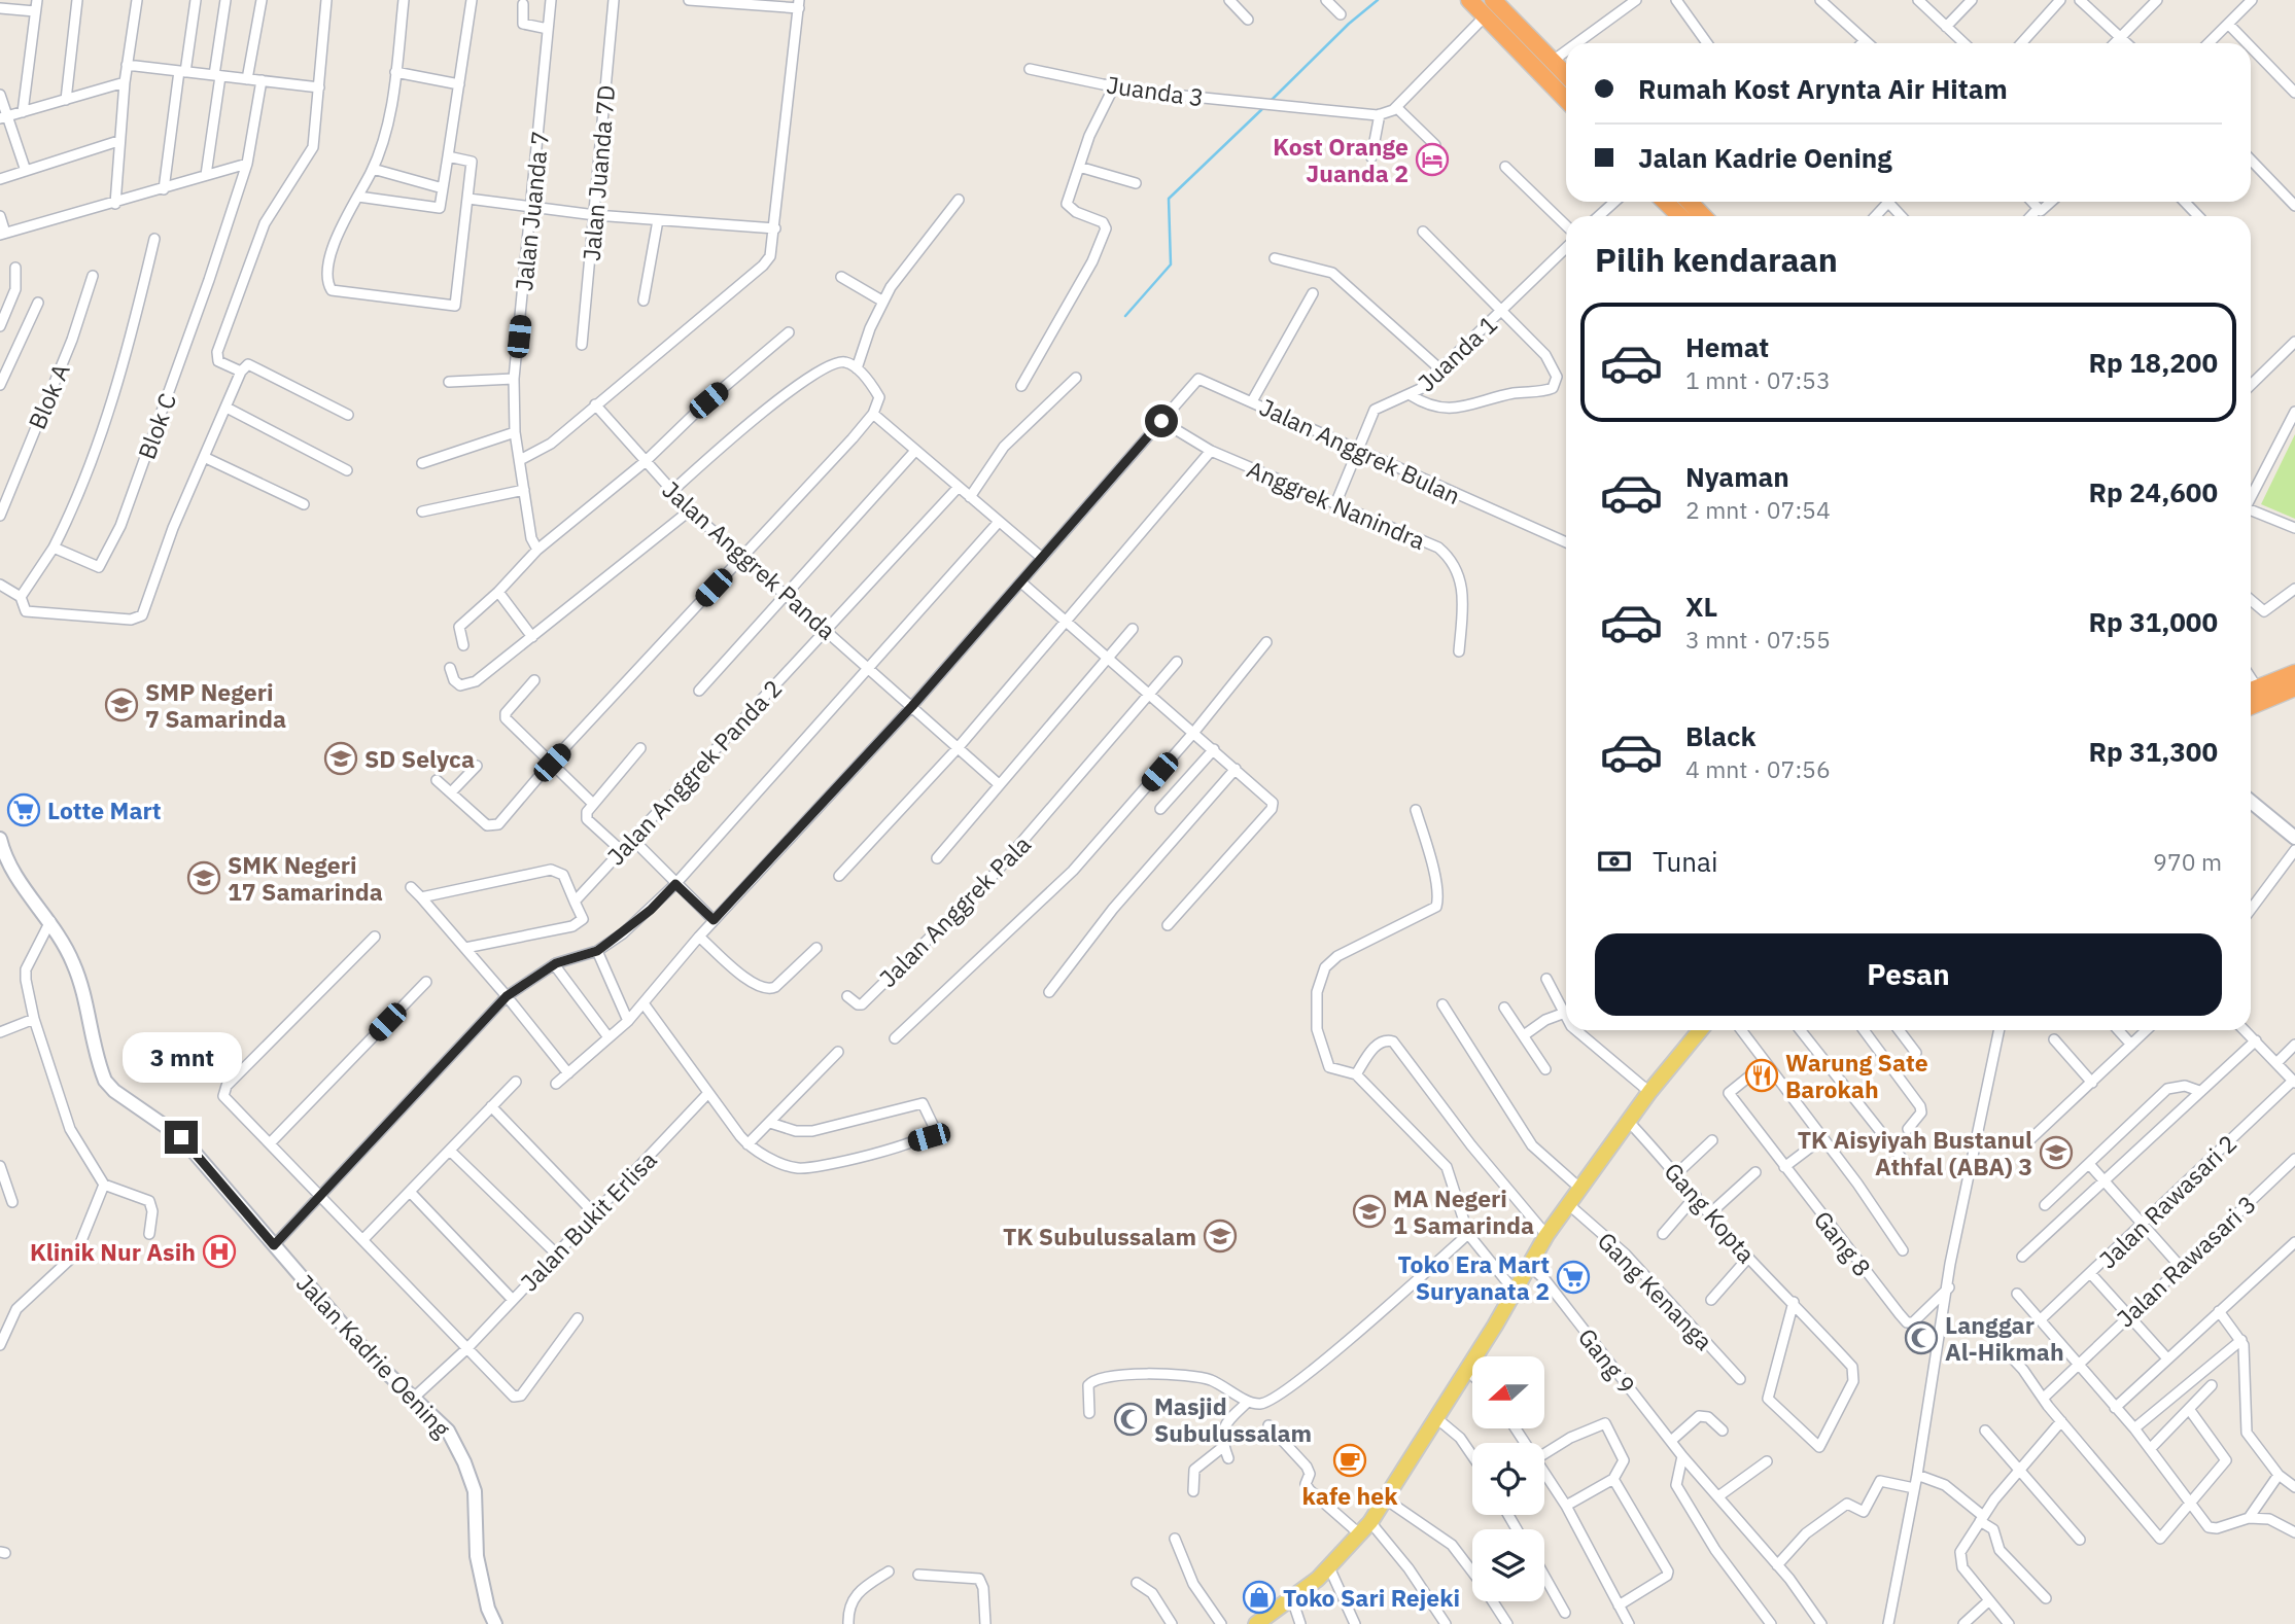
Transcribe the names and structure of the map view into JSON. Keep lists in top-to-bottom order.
{
  "streets": {
    "main road": ["Jalan Kadrie Oening"],
    "street": [
      "Juanda 3",
      "Jalan Juanda 7D",
      "Jalan Juanda 7",
      "Juanda 1",
      "Blok A",
      "Blok C",
      "Jalan Anggrek Bulan",
      "Anggrek Nanindra",
      "Jalan Anggrek Panda",
      "Jalan Anggrek Panda 2",
      "Jalan Anggrek Pala",
      "Jalan Rawasari 2",
      "Gang Kopta",
      "Jalan Bukit Erlisa",
      "Gang 8",
      "Jalan Rawasari 3",
      "Gang Kenanga",
      "Gang 9"
    ]
  },
  "crossings": [
    ["Juanda 1", "Jalan Anggrek Bulan"],
    ["Juanda 1", "Anggrek Nanindra"],
    ["Jalan Anggrek Bulan", "Anggrek Nanindra"],
    ["Jalan Anggrek Panda", "Jalan Anggrek Panda 2"],
    ["Jalan Bukit Erlisa", "Jalan Kadrie Oening"]
  ],
  "places": {
    "hotel": ["Kost Orange Juanda 2"],
    "school or university": [
      "SMP Negeri 7 Samarinda",
      "SD Selyca",
      "SMK Negeri 17 Samarinda",
      "TK Aisyiyah Bustanul Athfal (ABA) 3",
      "MA Negeri 1 Samarinda",
      "TK Subulussalam"
    ],
    "supermarket": ["Lotte Mart", "Toko Era Mart Suryanata 2"],
    "restaurant": ["Warung Sate Barokah"],
    "hospital": ["Klinik Nur Asih"],
    "mosque": ["Langgar Al-Hikmah", "Masjid Subulussalam"],
    "cafe": ["kafe hek"],
    "shop": ["Toko Sari Rejeki"]
  },
  "north": "left",
  "page": {
    "banner": ["Rumah Kost Arynta Air Hitam", "Jalan Kadrie Oening"],
    "heading": "Pilih kendaraan",
    "list": [
      {
        "name": "Hemat",
        "note": "1 mnt · 07:53",
        "value": "Rp 18,200"
      },
      {
        "name": "Nyaman",
        "note": "2 mnt · 07:54",
        "value": "Rp 24,600"
      },
      {
        "name": "XL",
        "note": "3 mnt · 07:55",
        "value": "Rp 31,000"
      },
      {
        "name": "Black",
        "note": "4 mnt · 07:56",
        "value": "Rp 31,300"
      }
    ],
    "pay": ["Tunai", "970 m"],
    "buttons": "Pesan",
    "bubble": "3 mnt"
  }
}
